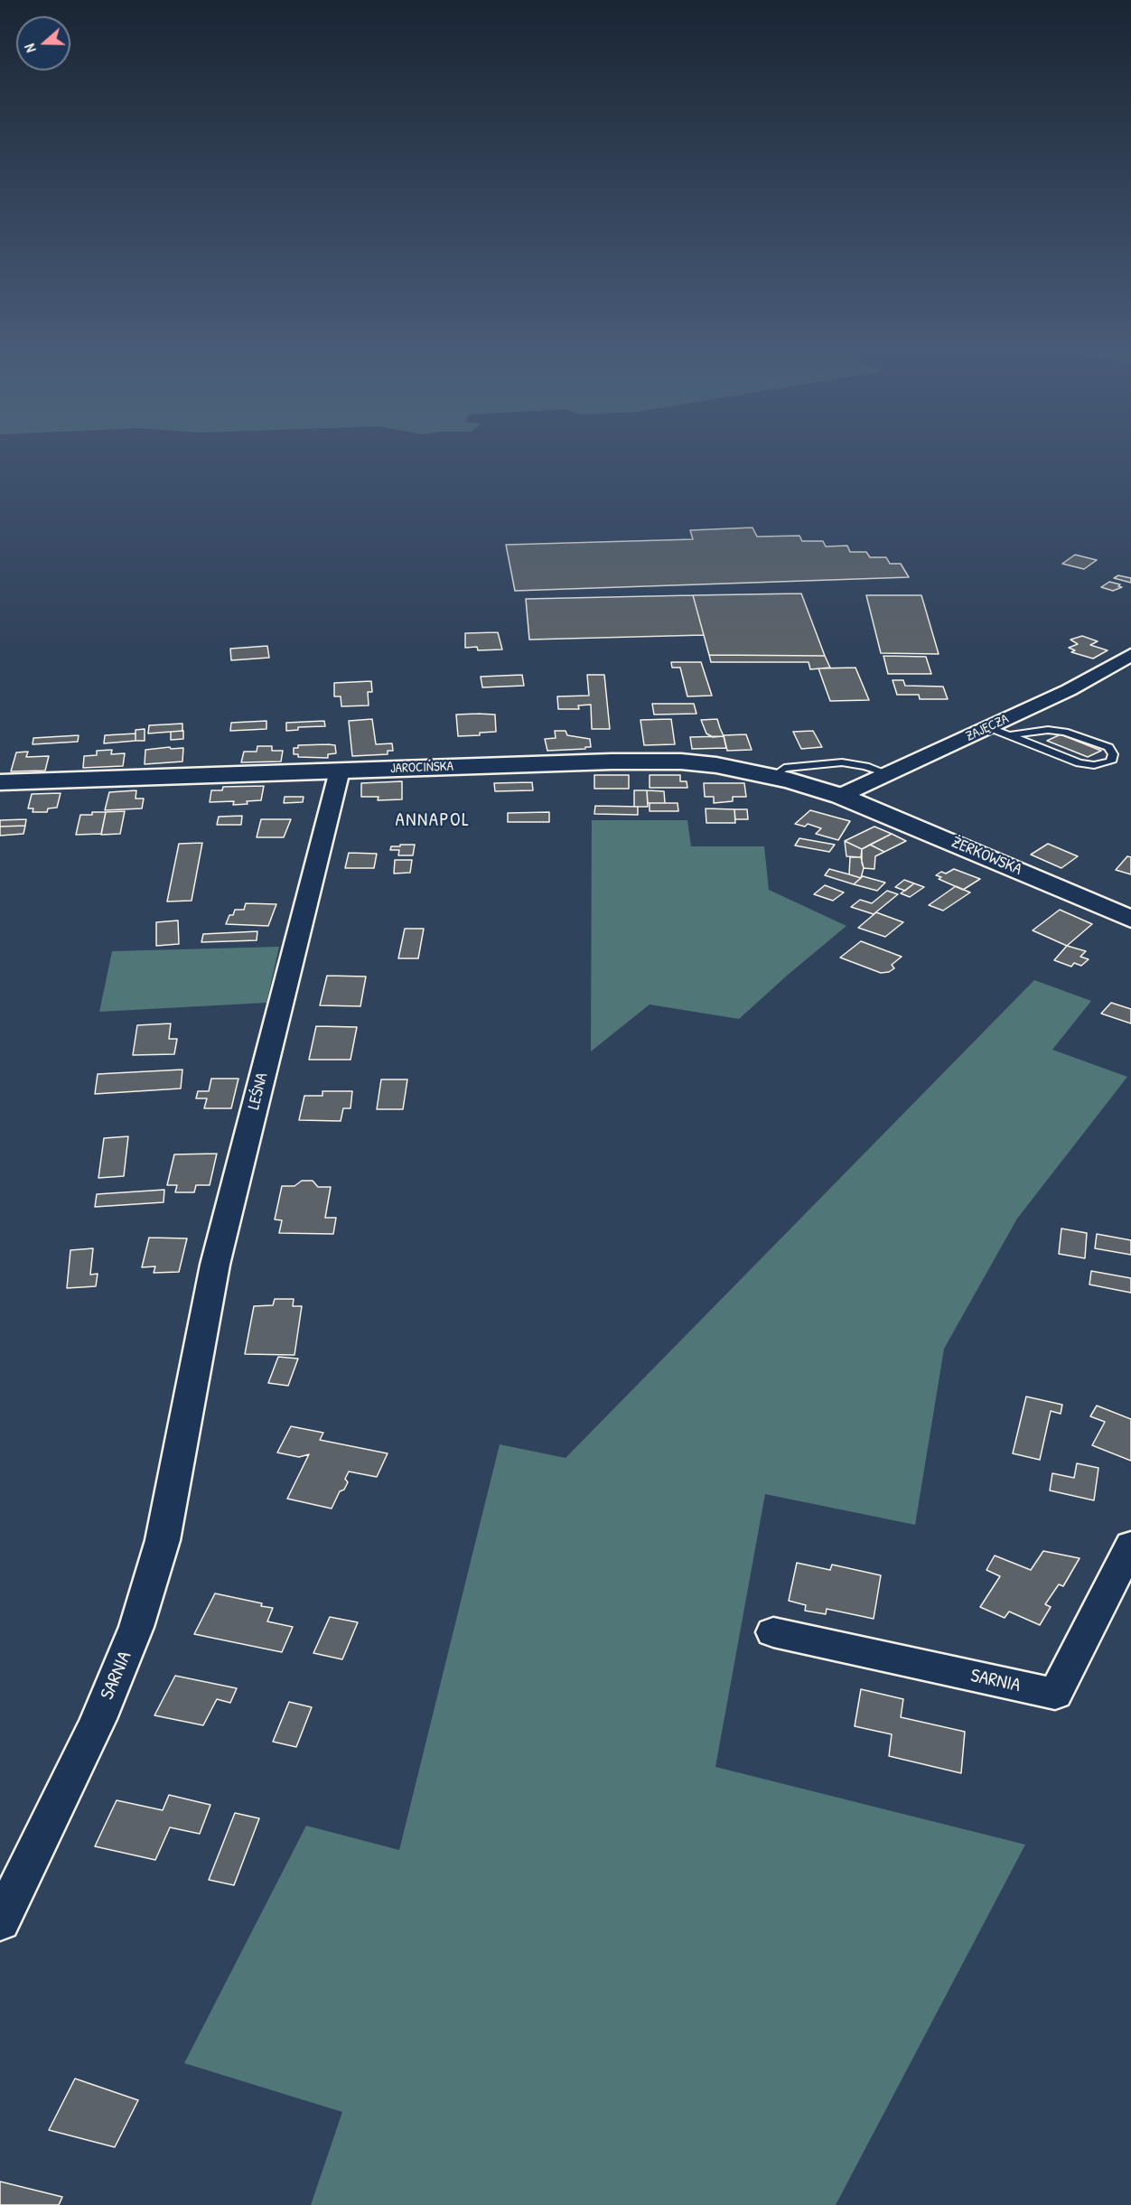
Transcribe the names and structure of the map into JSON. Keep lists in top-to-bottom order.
{
  "streets": {
    "street": [
      "ZAJĘCZA",
      "JAROCIŃSKA",
      "ŻERKOWSKA",
      "LEŚNA",
      "SARNIA"
    ]
  },
  "crossings": [
    ["ZAJĘCZA", "JAROCIŃSKA"],
    ["ZAJĘCZA", "ŻERKOWSKA"],
    ["JAROCIŃSKA", "ŻERKOWSKA"],
    ["JAROCIŃSKA", "LEŚNA"],
    ["LEŚNA", "SARNIA"]
  ],
  "districts": ["ANNAPOL"],
  "north": "left"
}
